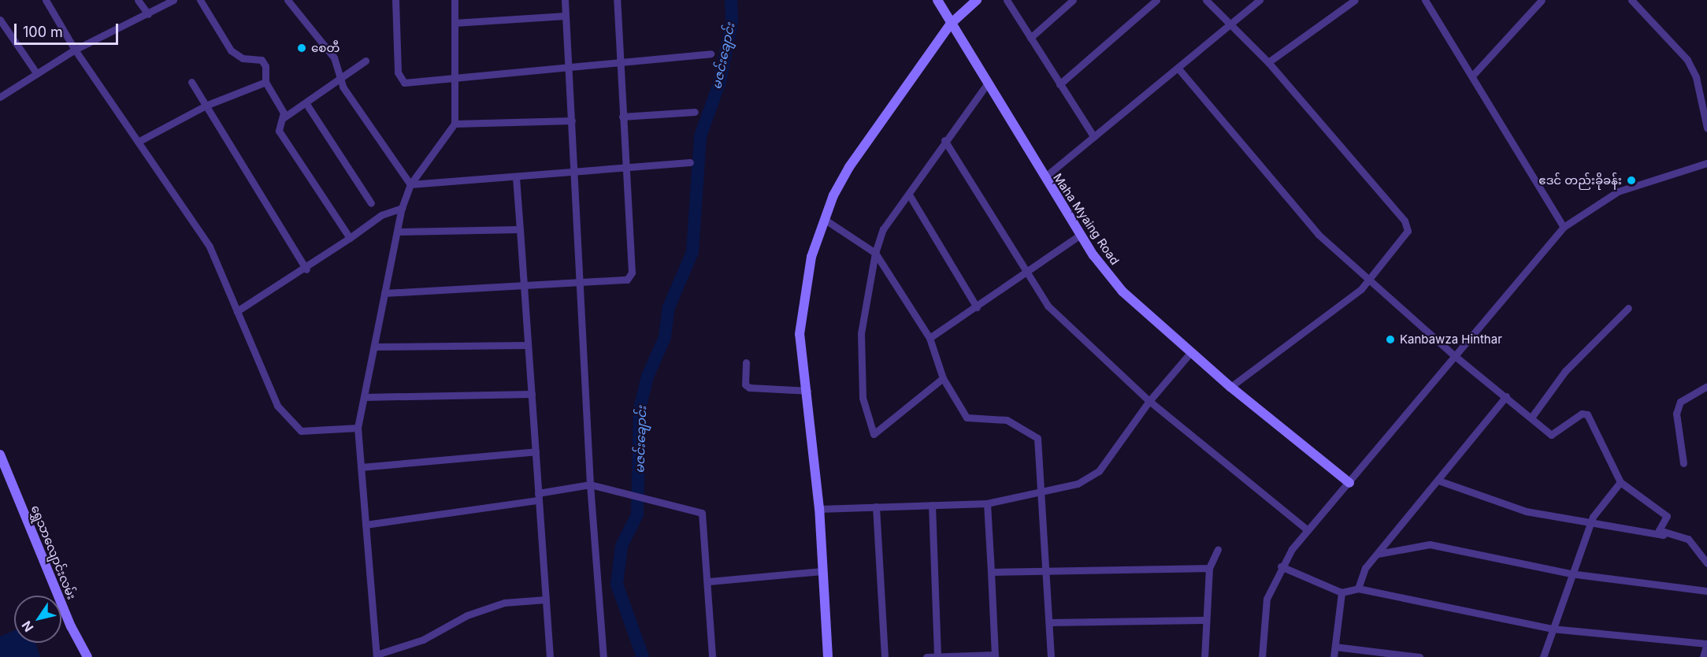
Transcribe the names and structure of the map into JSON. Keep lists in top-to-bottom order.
{
  "streets": {
    "street": ["Maha Myaing Road", "ရွှေသာလျောင်းလမ်း"]
  },
  "water": ["မဇင်းချောင်း"],
  "places": ["စေတီ", "ဧဒင် တည်းခိုခန်း", "Kanbawza Hinthar"],
  "scale_bar": "100 m",
  "north": "bottom left"
}
